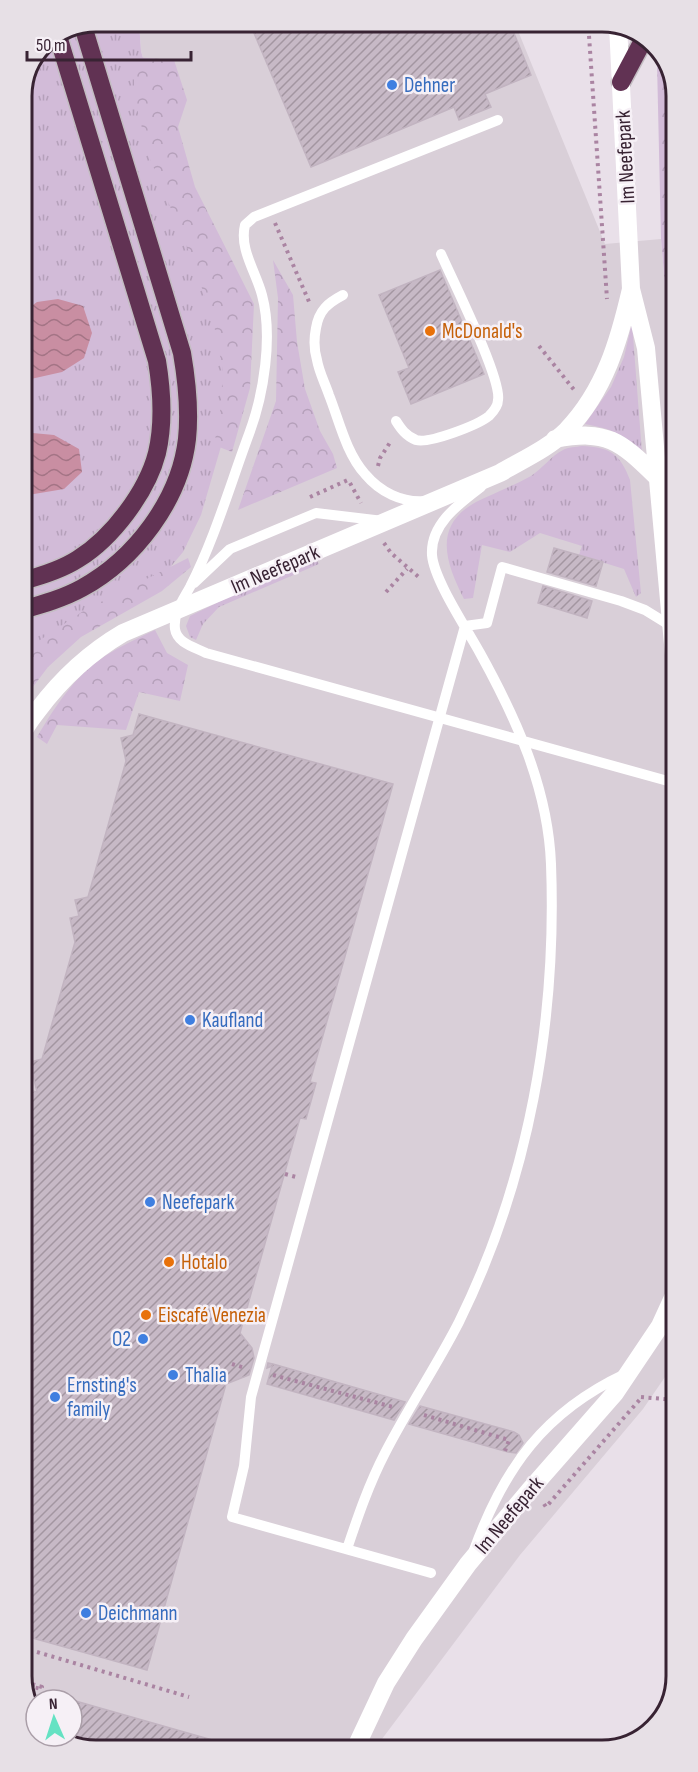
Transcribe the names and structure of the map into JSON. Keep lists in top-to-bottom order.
{
  "streets": {
    "street": ["Im Neefepark"]
  },
  "places": [
    "Dehner",
    "McDonald's",
    "Kaufland",
    "Neefepark",
    "Hotalo",
    "Eiscafé Venezia",
    "O2",
    "Thalia",
    "Ernsting's family",
    "Deichmann"
  ],
  "scale_bar": "50 m",
  "north": "top"
}
